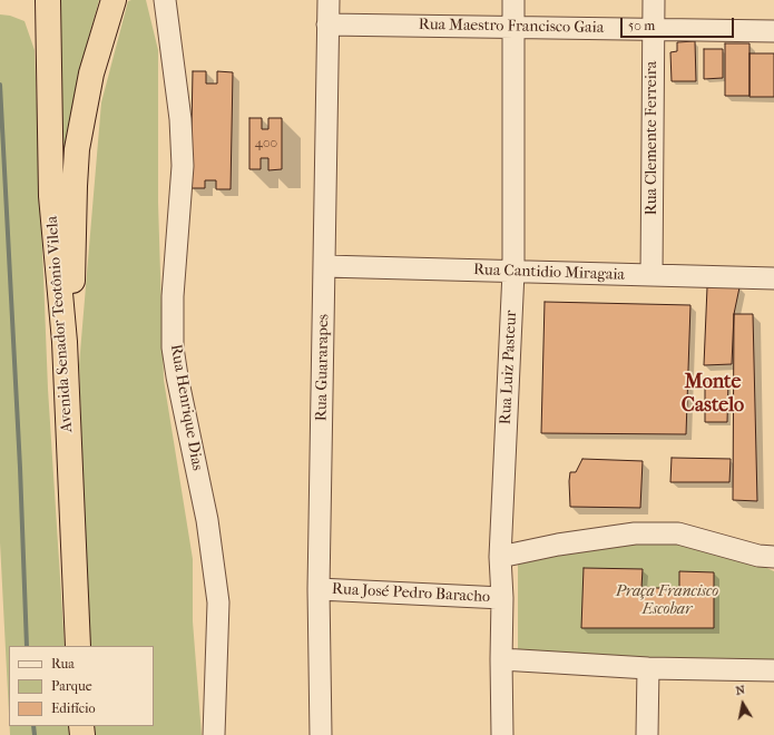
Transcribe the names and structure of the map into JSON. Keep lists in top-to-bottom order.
{
  "streets": {
    "highway": ["Avenida Senador Teotônio Vilela"],
    "street": [
      "Rua Maestro Francisco Gaia",
      "Rua Clemente Ferreira",
      "Rua Cantidio Miragaia",
      "Rua Guararapes",
      "Rua Luiz Pasteur",
      "Rua Henrique Dias",
      "Rua José Pedro Baracho"
    ]
  },
  "crossings": [
    ["Rua Maestro Francisco Gaia", "Rua Clemente Ferreira"],
    ["Rua Maestro Francisco Gaia", "Rua Guararapes"],
    ["Rua Maestro Francisco Gaia", "Rua Luiz Pasteur"],
    ["Rua Clemente Ferreira", "Rua Cantidio Miragaia"],
    ["Rua Cantidio Miragaia", "Rua Guararapes"],
    ["Rua Cantidio Miragaia", "Rua Luiz Pasteur"],
    ["Rua Guararapes", "Rua José Pedro Baracho"],
    ["Rua Luiz Pasteur", "Rua José Pedro Baracho"]
  ],
  "districts": ["Monte Castelo"],
  "parks": ["Praça Francisco Escobar"],
  "house_numbers": ["400"],
  "legend": ["Rua", "Parque", "Edifício"],
  "scale_bar": "50 m",
  "north": "top"
}
